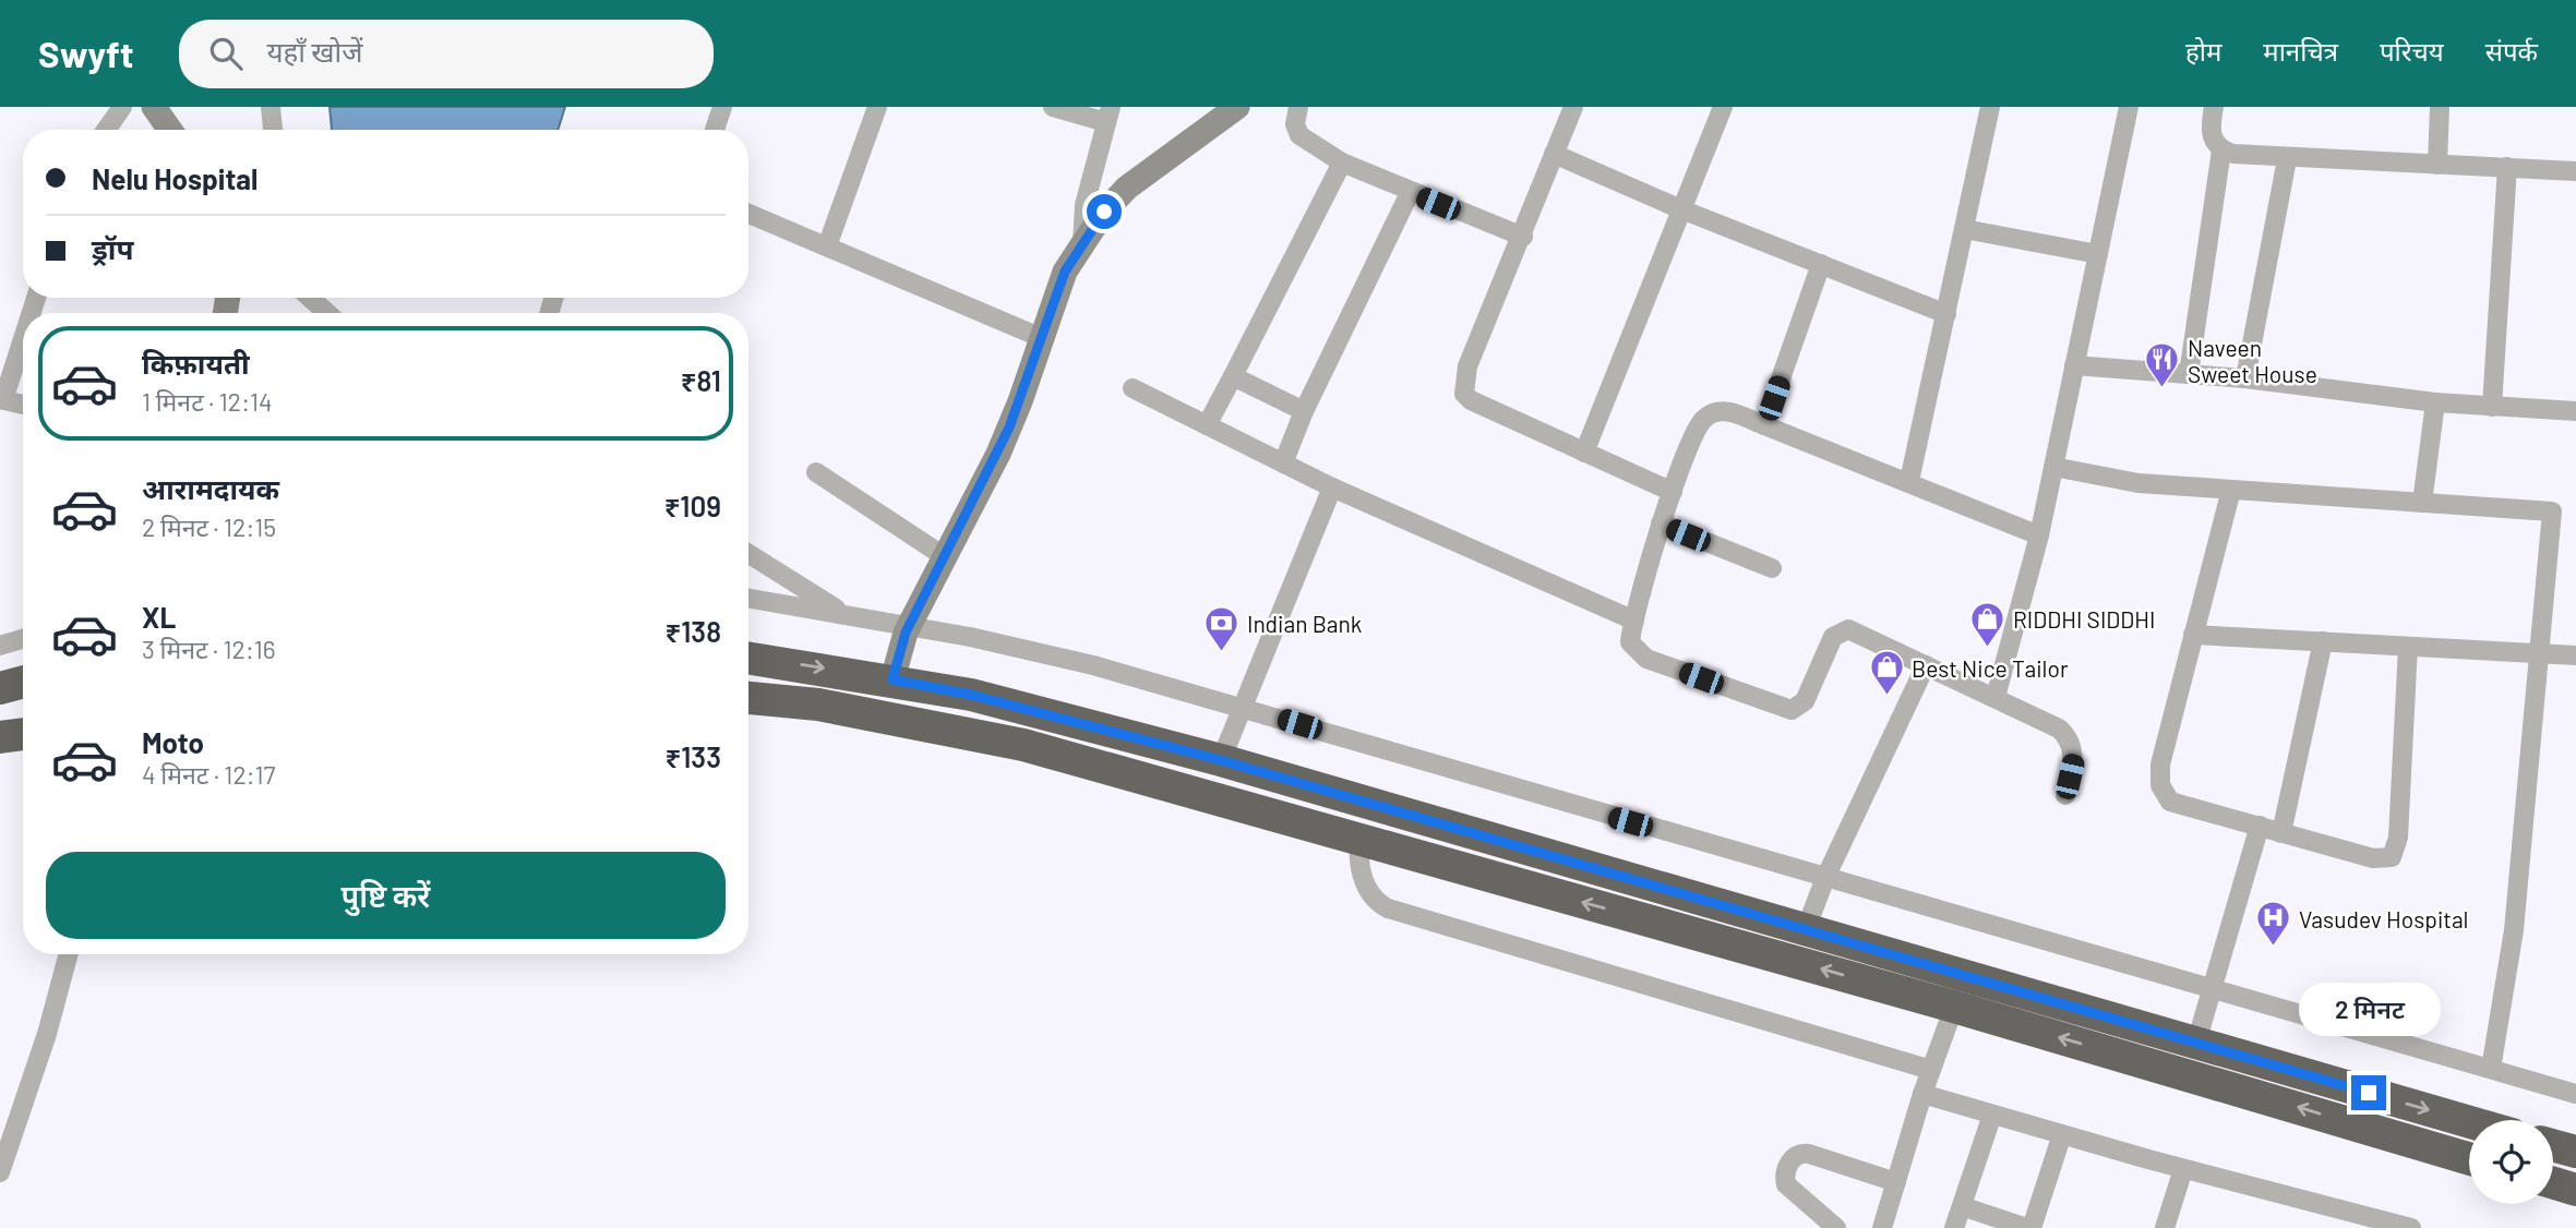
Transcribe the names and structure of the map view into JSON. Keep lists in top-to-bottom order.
{
  "places": {
    "restaurant": ["Naveen Sweet House"],
    "shop": ["RIDDHI SIDDHI", "Best Nice Tailor"],
    "bank": ["Indian Bank"],
    "hospital": ["Vasudev Hospital"]
  },
  "page": {
    "header": "Swyft",
    "search": "यहाँ खोजें",
    "nav": [
      "होम",
      "मानचित्र",
      "परिचय",
      "संपर्क"
    ],
    "banner": ["Nelu Hospital", "ड्रॉप"],
    "list": [
      {
        "name": "किफ़ायती",
        "note": "1 मिनट · 12:14",
        "value": "₹81"
      },
      {
        "name": "आरामदायक",
        "note": "2 मिनट · 12:15",
        "value": "₹109"
      },
      {
        "name": "XL",
        "note": "3 मिनट · 12:16",
        "value": "₹138"
      },
      {
        "name": "Moto",
        "note": "4 मिनट · 12:17",
        "value": "₹133"
      }
    ],
    "buttons": "पुष्टि करें",
    "bubble": "2 मिनट"
  }
}
